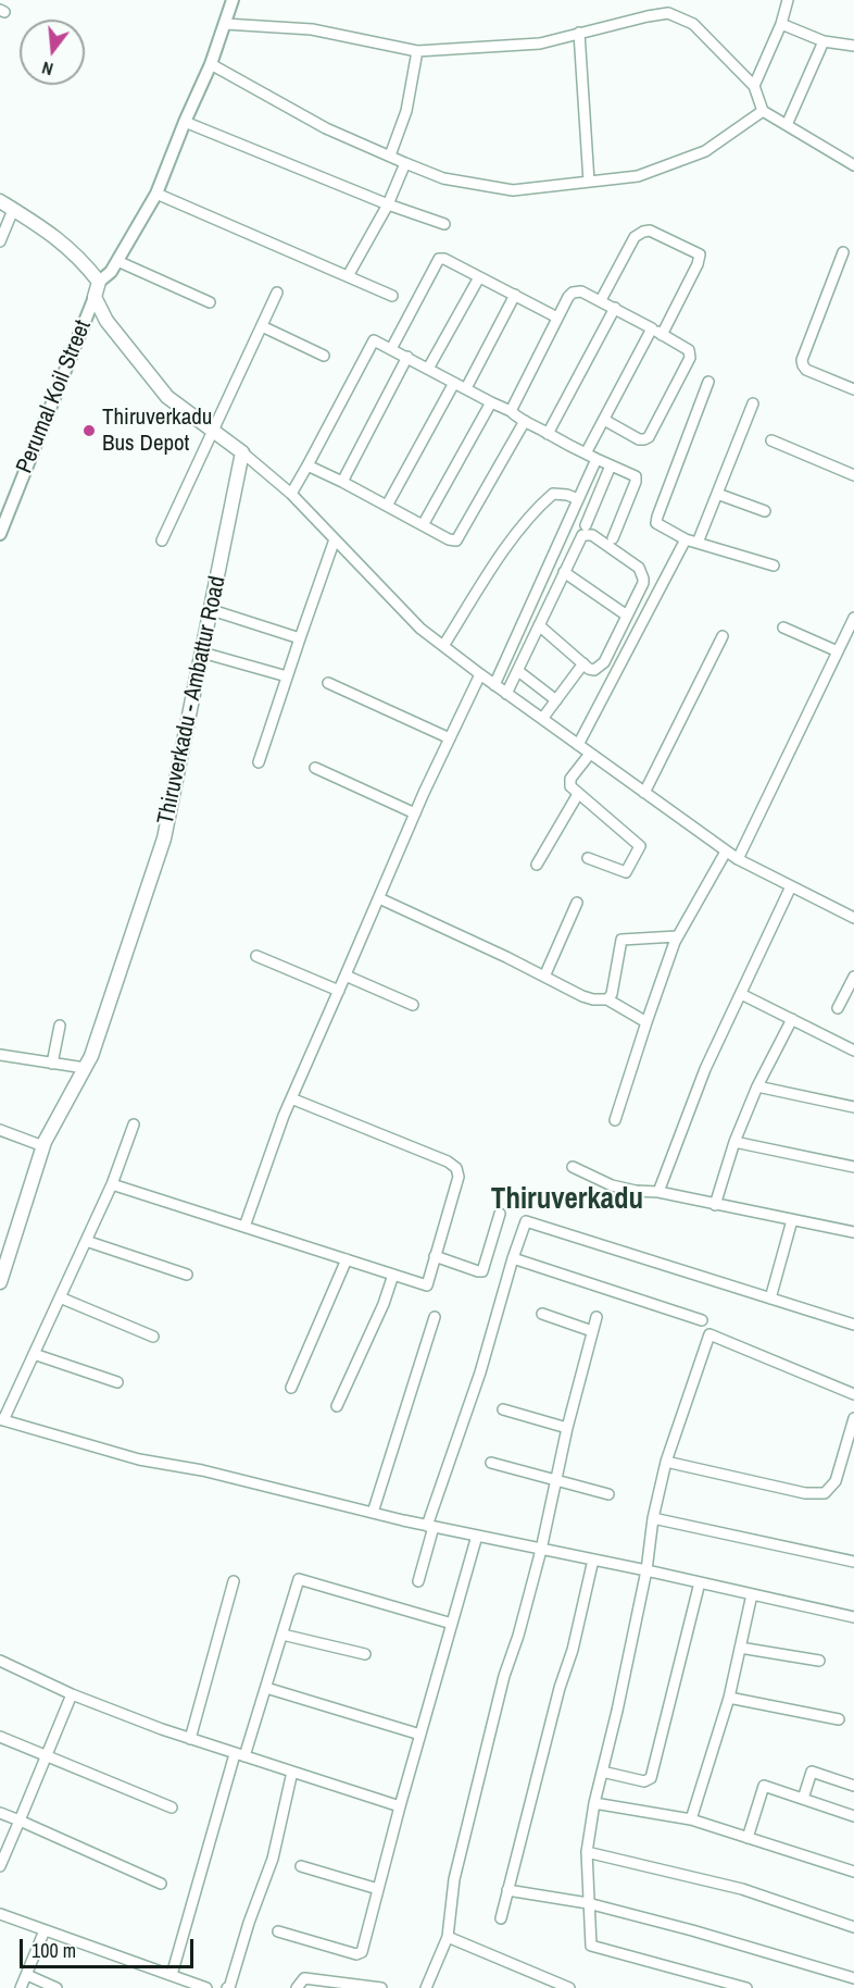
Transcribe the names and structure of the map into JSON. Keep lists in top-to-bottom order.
{
  "streets": {
    "main road": ["Thiruverkadu - Ambattur Road"],
    "street": ["Perumal Koil Street"]
  },
  "districts": ["Thiruverkadu"],
  "places": ["Thiruverkadu Bus Depot"],
  "scale_bar": "100 m",
  "north": "bottom"
}
